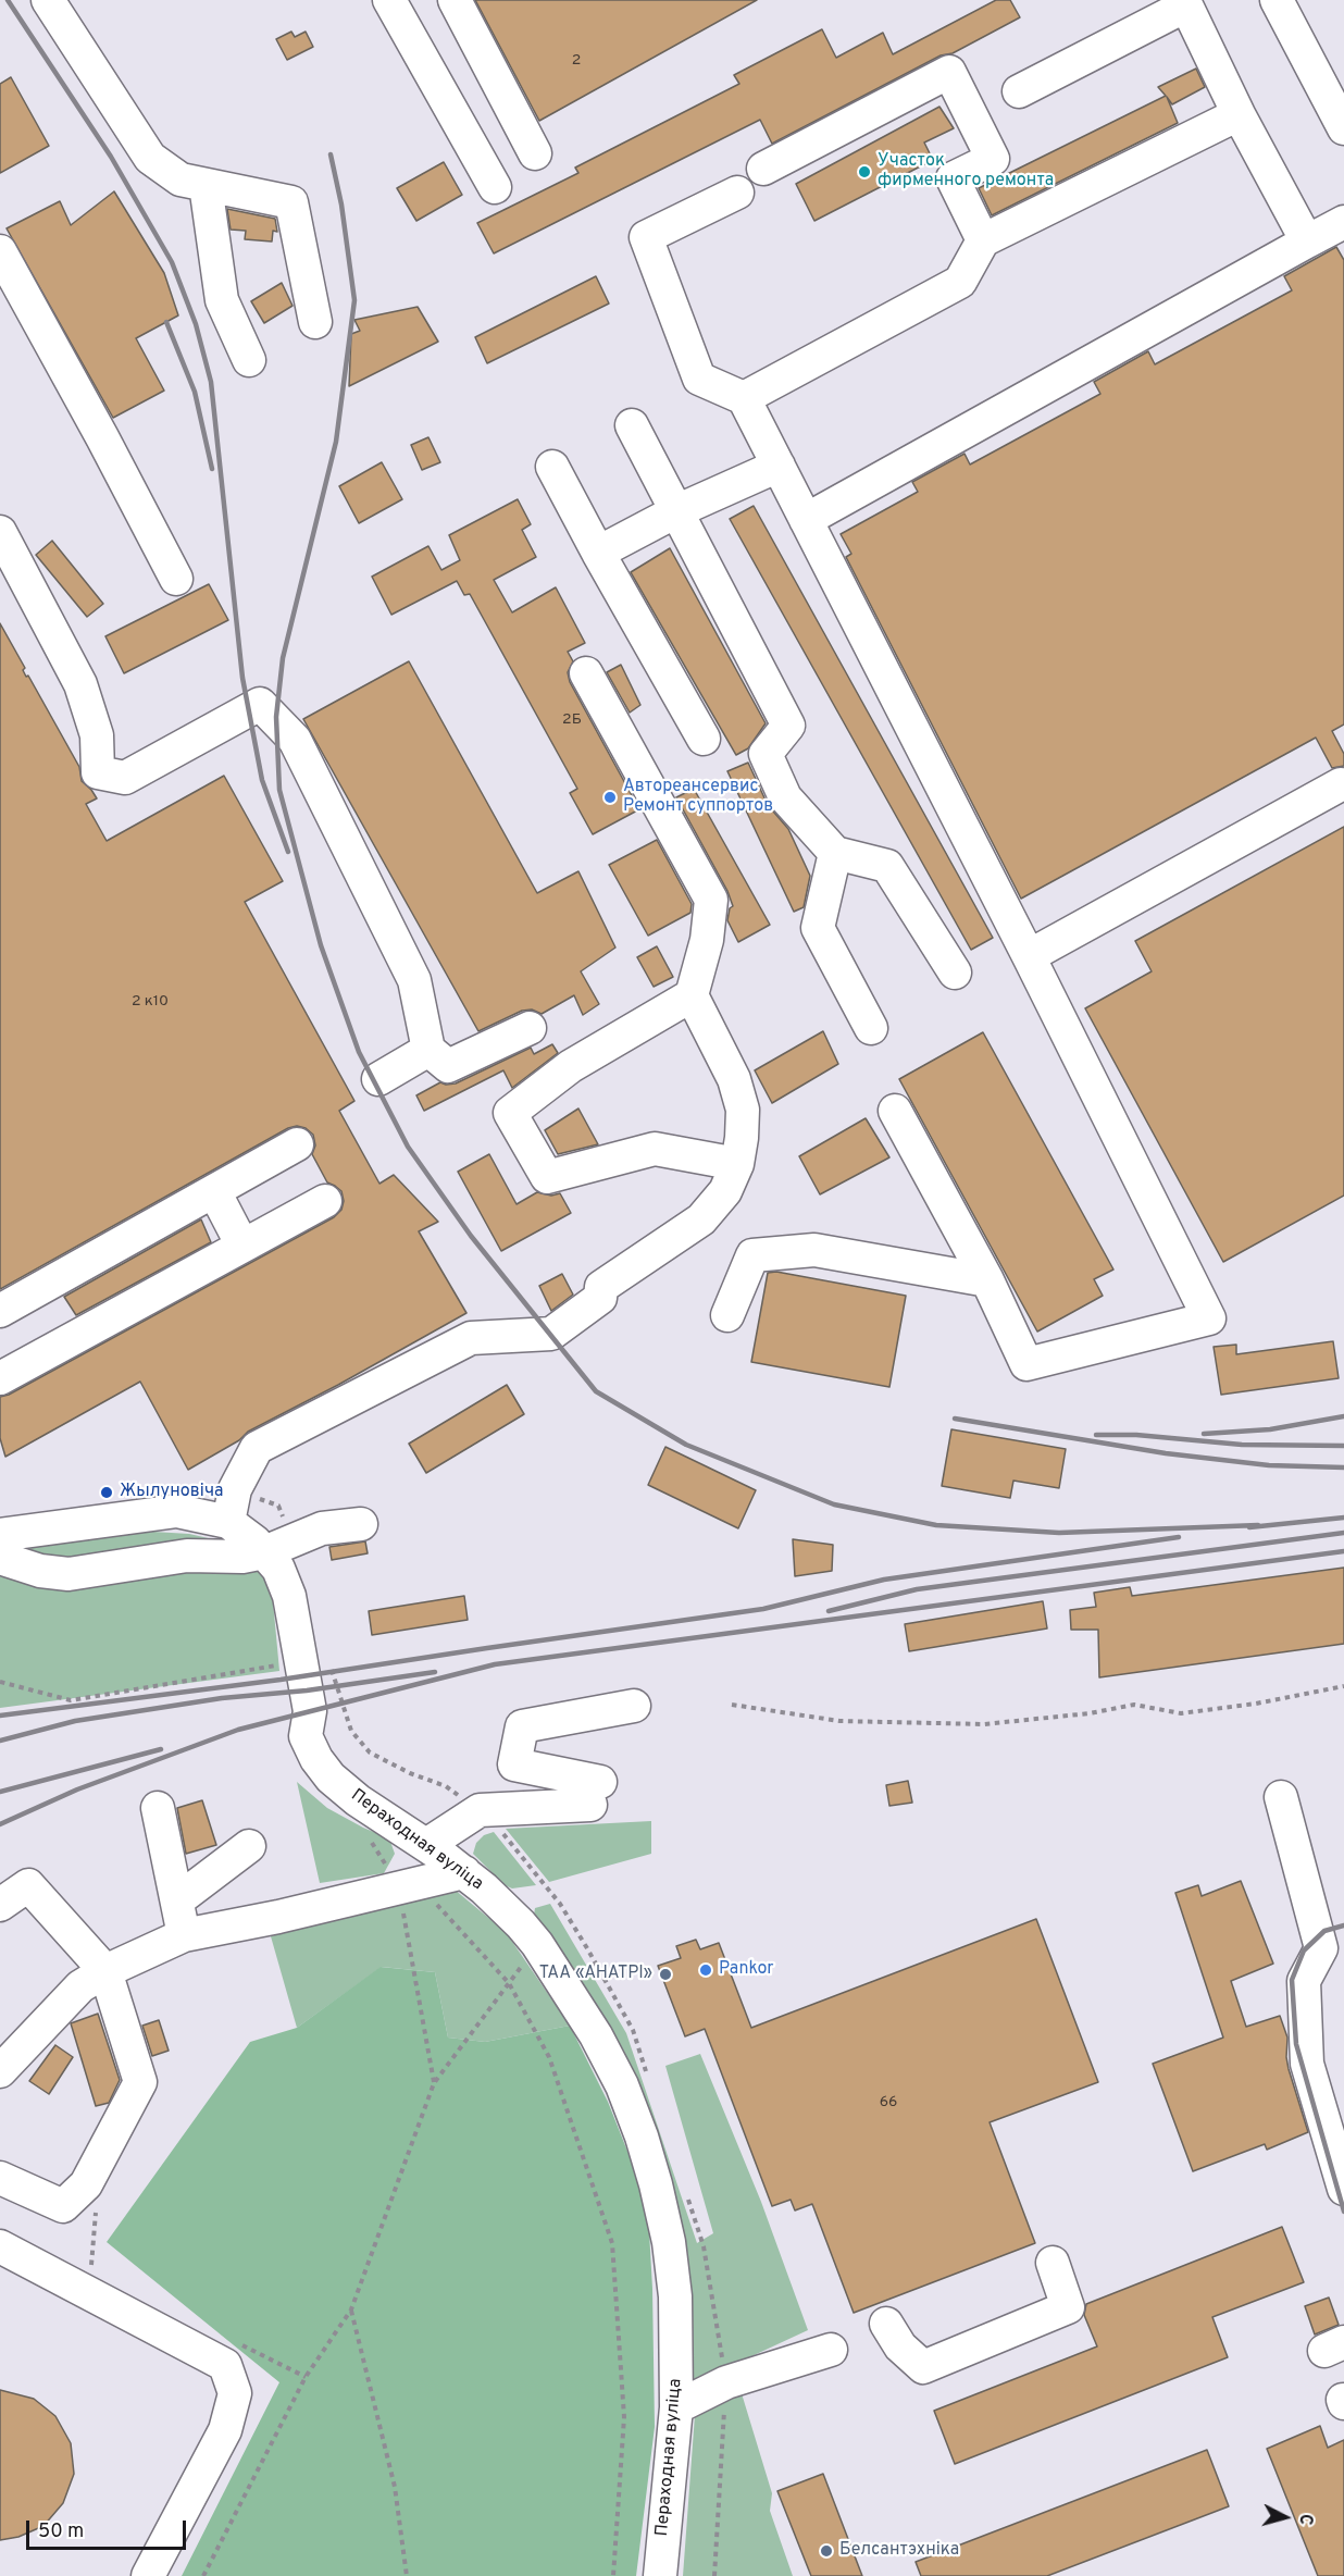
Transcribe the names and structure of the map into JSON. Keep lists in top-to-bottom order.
{
  "streets": {
    "street": ["Пераходная вуліца"]
  },
  "places": [
    "Участок фирменного ремонта",
    "Автореансервис Ремонт суппортов",
    "Жылуновіча",
    "Pankor",
    "ТАА «АНАТРI»",
    "Белсантэхніка"
  ],
  "house_numbers": [
    "2",
    "2Б",
    "2 к10",
    "66"
  ],
  "scale_bar": "50 m",
  "north": "right"
}
